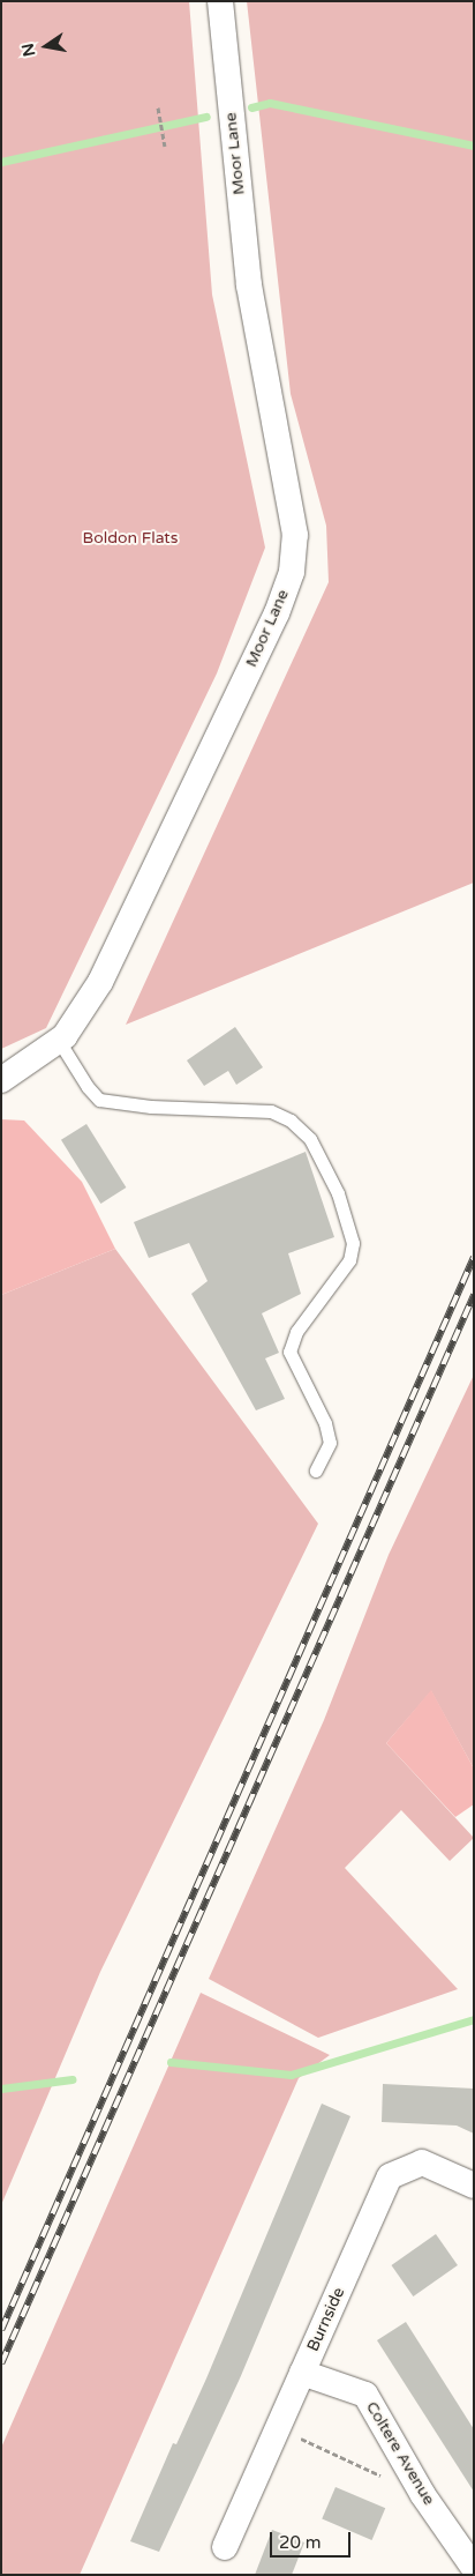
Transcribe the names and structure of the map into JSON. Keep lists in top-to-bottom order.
{
  "streets": {
    "street": ["Moor Lane", "Burnside", "Coltere Avenue"]
  },
  "crossings": [
    ["Burnside", "Coltere Avenue"]
  ],
  "parks": ["Boldon Flats"],
  "scale_bar": "20 m",
  "north": "left"
}
